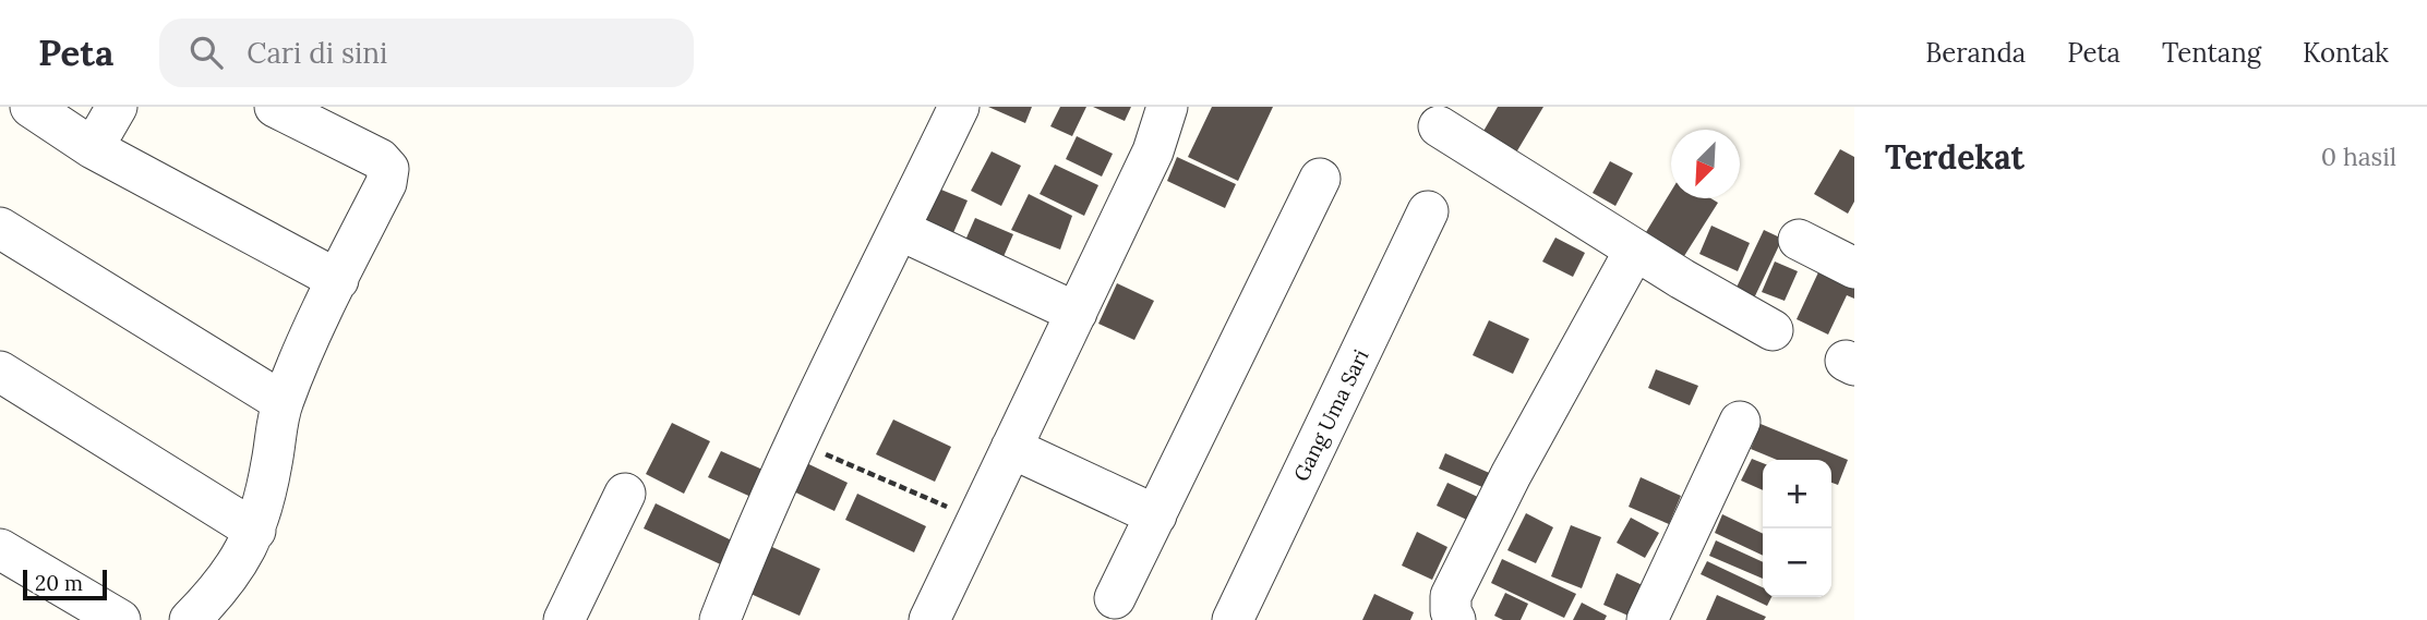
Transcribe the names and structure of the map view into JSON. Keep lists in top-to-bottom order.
{
  "streets": {
    "street": ["Gang Uma Sari"]
  },
  "scale_bar": "20 m",
  "north": "bottom left",
  "page": {
    "header": "Peta",
    "search": "Cari di sini",
    "nav": [
      "Beranda",
      "Peta",
      "Tentang",
      "Kontak"
    ],
    "heading": ["Terdekat", "0 hasil"],
    "map_buttons": ["+", "−"],
    "scale": "20 m"
  }
}
